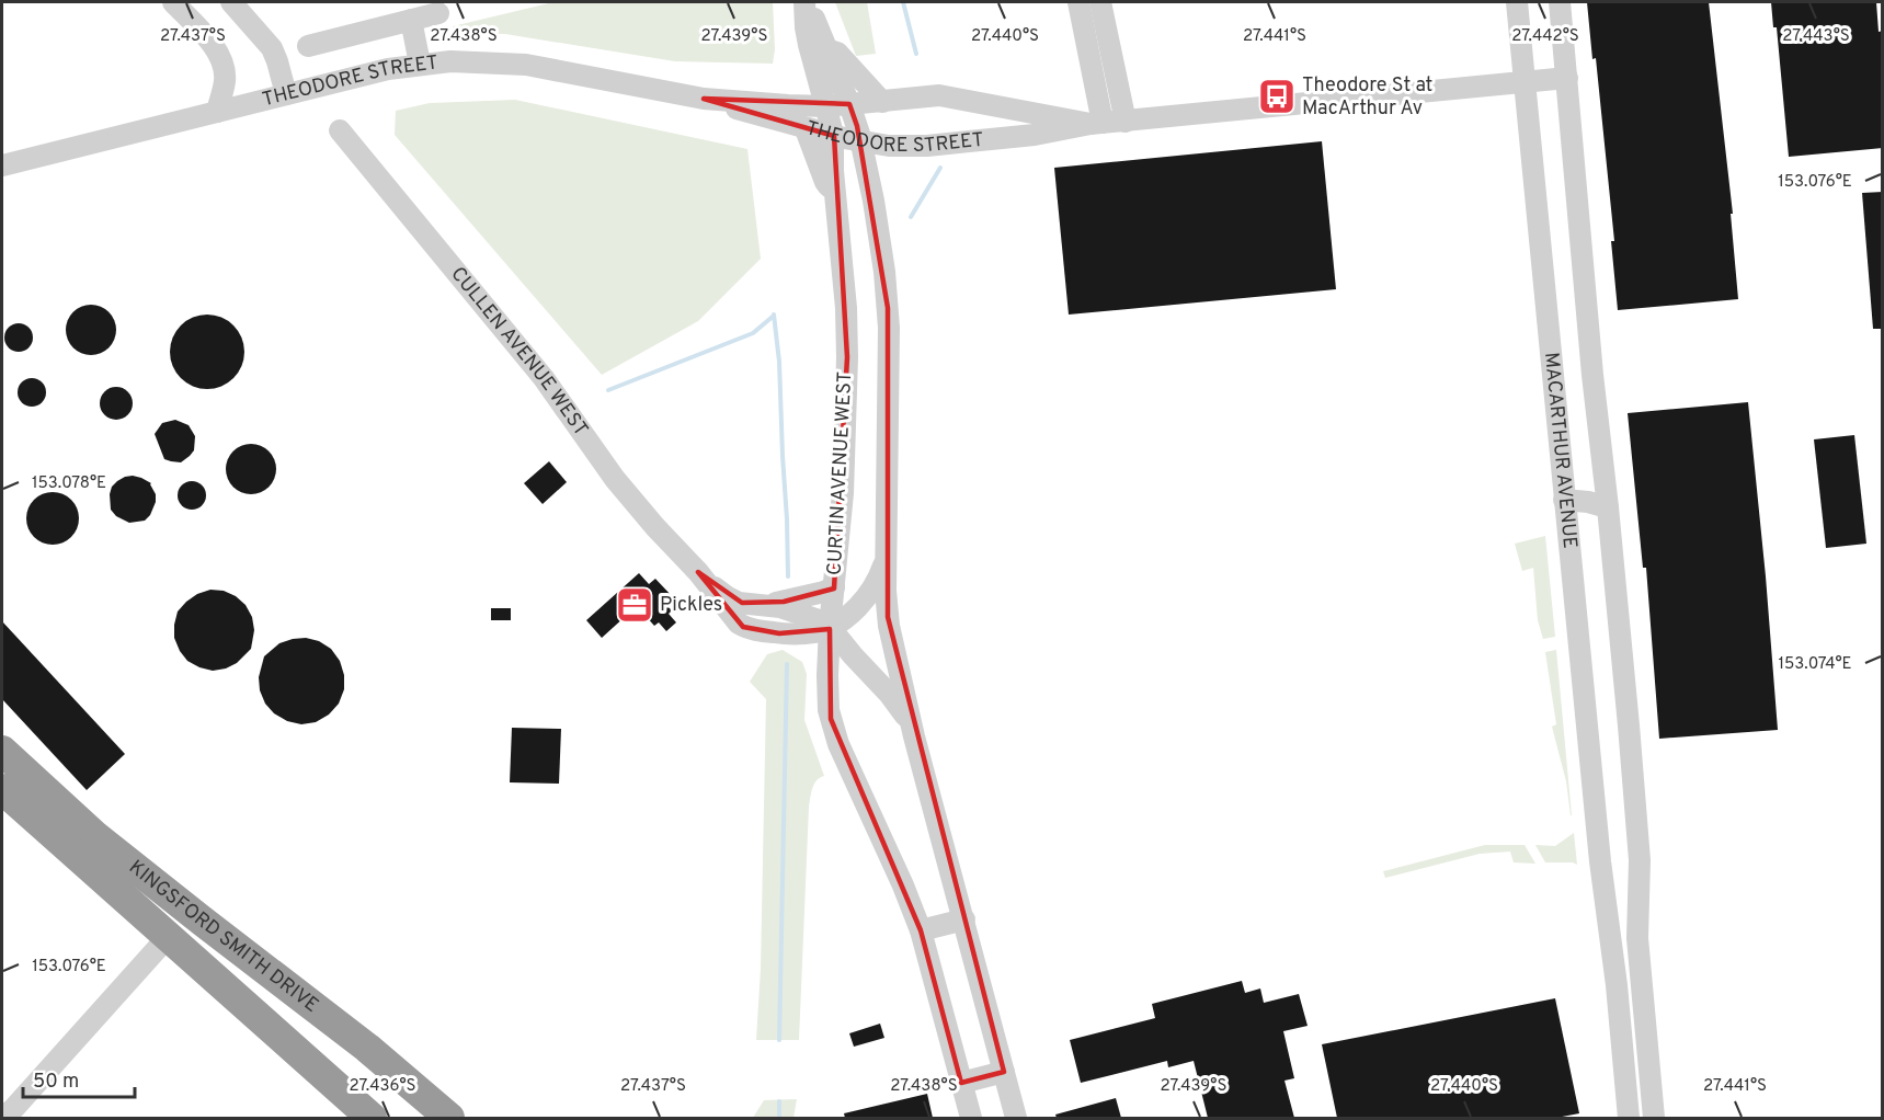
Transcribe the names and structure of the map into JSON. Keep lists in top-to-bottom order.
{
  "streets": {
    "highway": ["KINGSFORD SMITH DRIVE"],
    "street": [
      "THEODORE STREET",
      "CULLEN AVENUE WEST",
      "MACARTHUR AVENUE",
      "CURTIN AVENUE WEST"
    ]
  },
  "crossings": [
    ["THEODORE STREET", "MACARTHUR AVENUE"],
    ["THEODORE STREET", "CURTIN AVENUE WEST"],
    ["CULLEN AVENUE WEST", "CURTIN AVENUE WEST"]
  ],
  "places": {
    "bus stop": ["Theodore St at MacArthur Av"],
    "office": ["Pickles"]
  },
  "scale_bar": "50 m",
  "coordinates": [
    "27.437°S",
    "27.438°S",
    "27.439°S",
    "27.440°S",
    "27.441°S",
    "27.442°S",
    "27.443°S",
    "153.076°E",
    "153.078°E",
    "153.074°E",
    "27.436°S"
  ]
}
